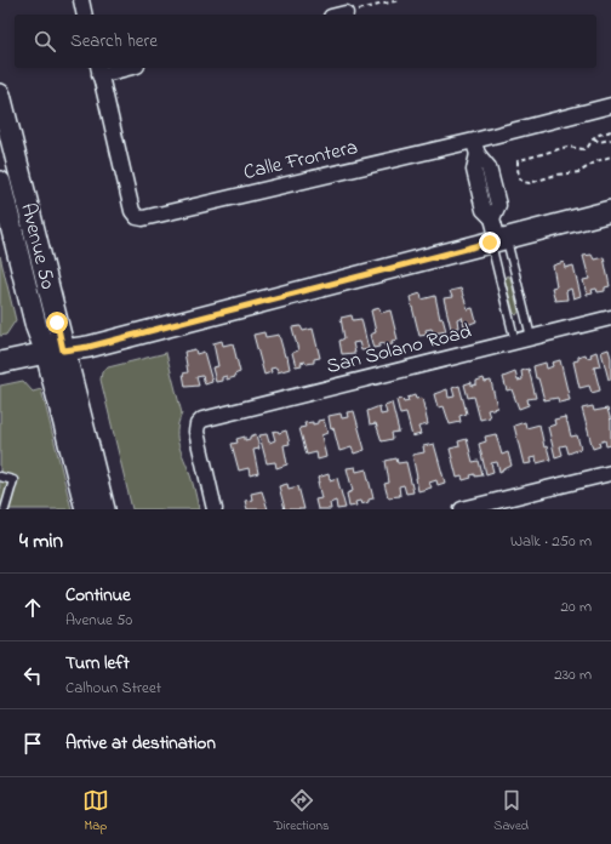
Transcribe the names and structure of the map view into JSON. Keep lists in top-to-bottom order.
{
  "streets": {
    "main road": ["Avenue 50"],
    "street": ["Calle Frontera", "San Solano Road"]
  },
  "page": {
    "search": "Search here",
    "heading": ["4 min", "Walk · 250 m"],
    "list": [
      ["Continue", "Avenue 50", "20 m"],
      ["Turn left", "Calhoun Street", "230 m"],
      "Arrive at destination"
    ],
    "nav": ["Map", "Directions", "Saved"]
  }
}
